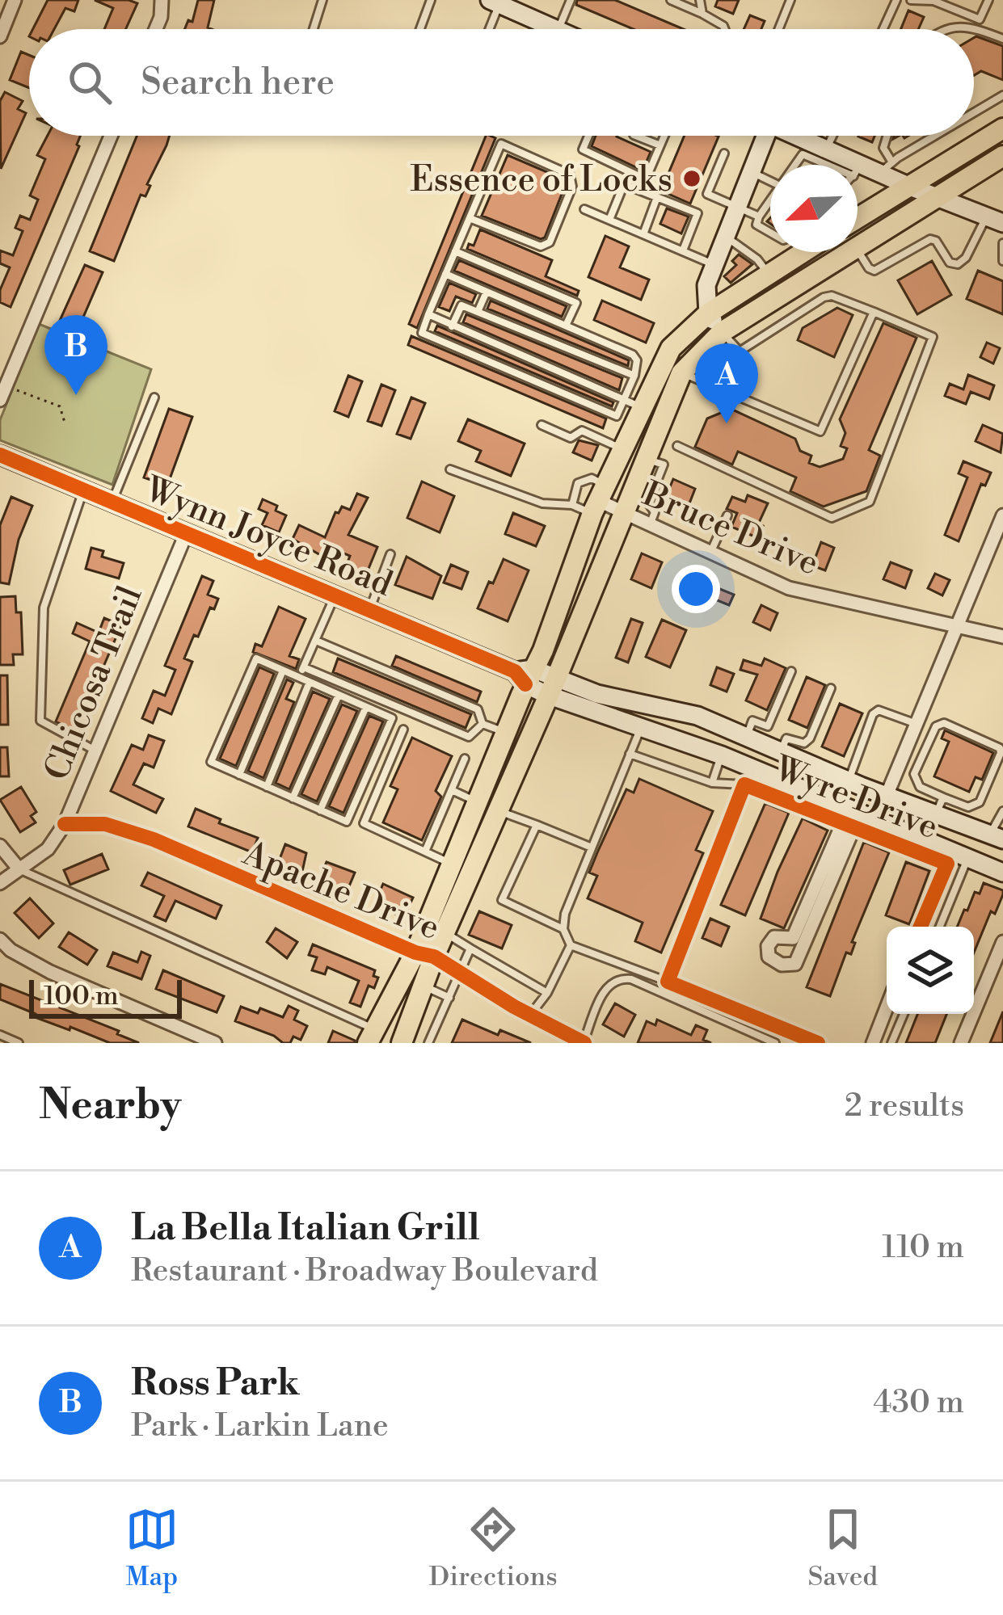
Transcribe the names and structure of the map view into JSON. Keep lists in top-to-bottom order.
{
  "streets": {
    "street": [
      "Bruce Drive",
      "Wynn Joyce Road",
      "Chicosa Trail",
      "Wyre Drive",
      "Apache Drive"
    ]
  },
  "crossings": [
    ["Wynn Joyce Road", "Chicosa Trail"],
    ["Wynn Joyce Road", "Wyre Drive"],
    ["Chicosa Trail", "Apache Drive"]
  ],
  "places": ["Essence of Locks"],
  "scale_bar": "100 m",
  "north": "bottom left",
  "page": {
    "search": "Search here",
    "pins": ["B", "A"],
    "scale": "100 m",
    "heading": ["Nearby", "2 results"],
    "list": [
      {
        "mark": "A",
        "name": "La Bella Italian Grill",
        "note": "Restaurant · Broadway Boulevard",
        "value": "110 m"
      },
      {
        "mark": "B",
        "name": "Ross Park",
        "note": "Park · Larkin Lane",
        "value": "430 m"
      }
    ],
    "nav": ["Map", "Directions", "Saved"]
  }
}
